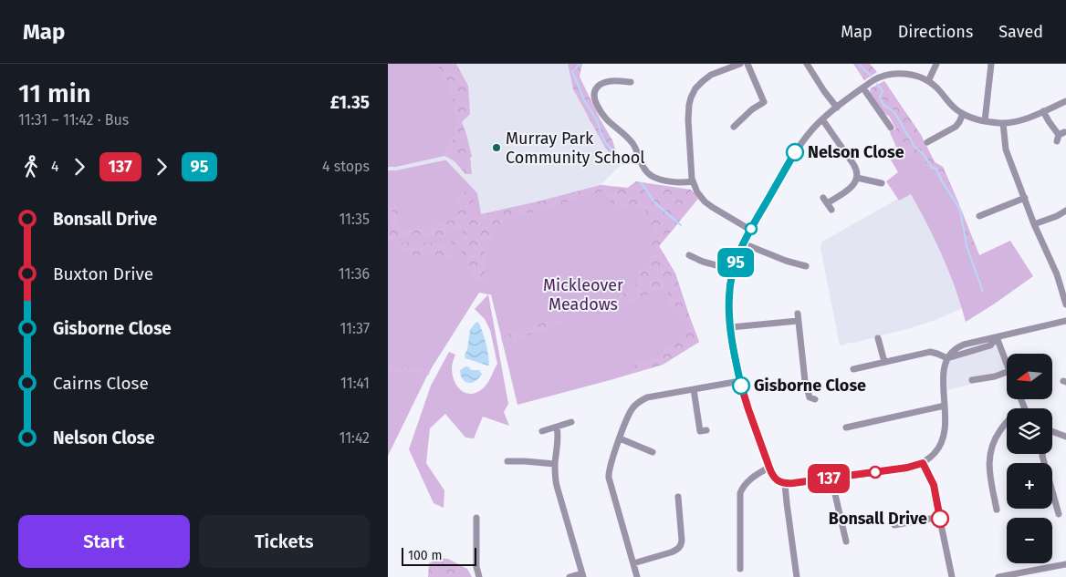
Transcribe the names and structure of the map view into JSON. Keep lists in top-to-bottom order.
{
  "parks": ["Mickleover Meadows"],
  "places": [
    "Murray Park Community School",
    "Nelson Close",
    "Gisborne Close",
    "Bonsall Drive"
  ],
  "lines": ["bus line 95", "bus line 137"],
  "scale_bar": "100 m",
  "north": "left",
  "page": {
    "header": "Map",
    "nav": ["Map", "Directions", "Saved"],
    "heading": ["11 min", "11:31 – 11:42 · Bus", "£1.35"],
    "on_map": ["137", "95"],
    "legs": [
      "4",
      "137",
      "95",
      "4 stops"
    ],
    "list": [
      {
        "name": "Bonsall Drive",
        "value": "11:35"
      },
      {
        "name": "Buxton Drive",
        "value": "11:36"
      },
      {
        "name": "Gisborne Close",
        "value": "11:37"
      },
      {
        "name": "Cairns Close",
        "value": "11:41"
      },
      {
        "name": "Nelson Close",
        "value": "11:42"
      }
    ],
    "map_buttons": ["+", "−"],
    "buttons": ["Start", "Tickets"],
    "scale": "100 m"
  }
}
